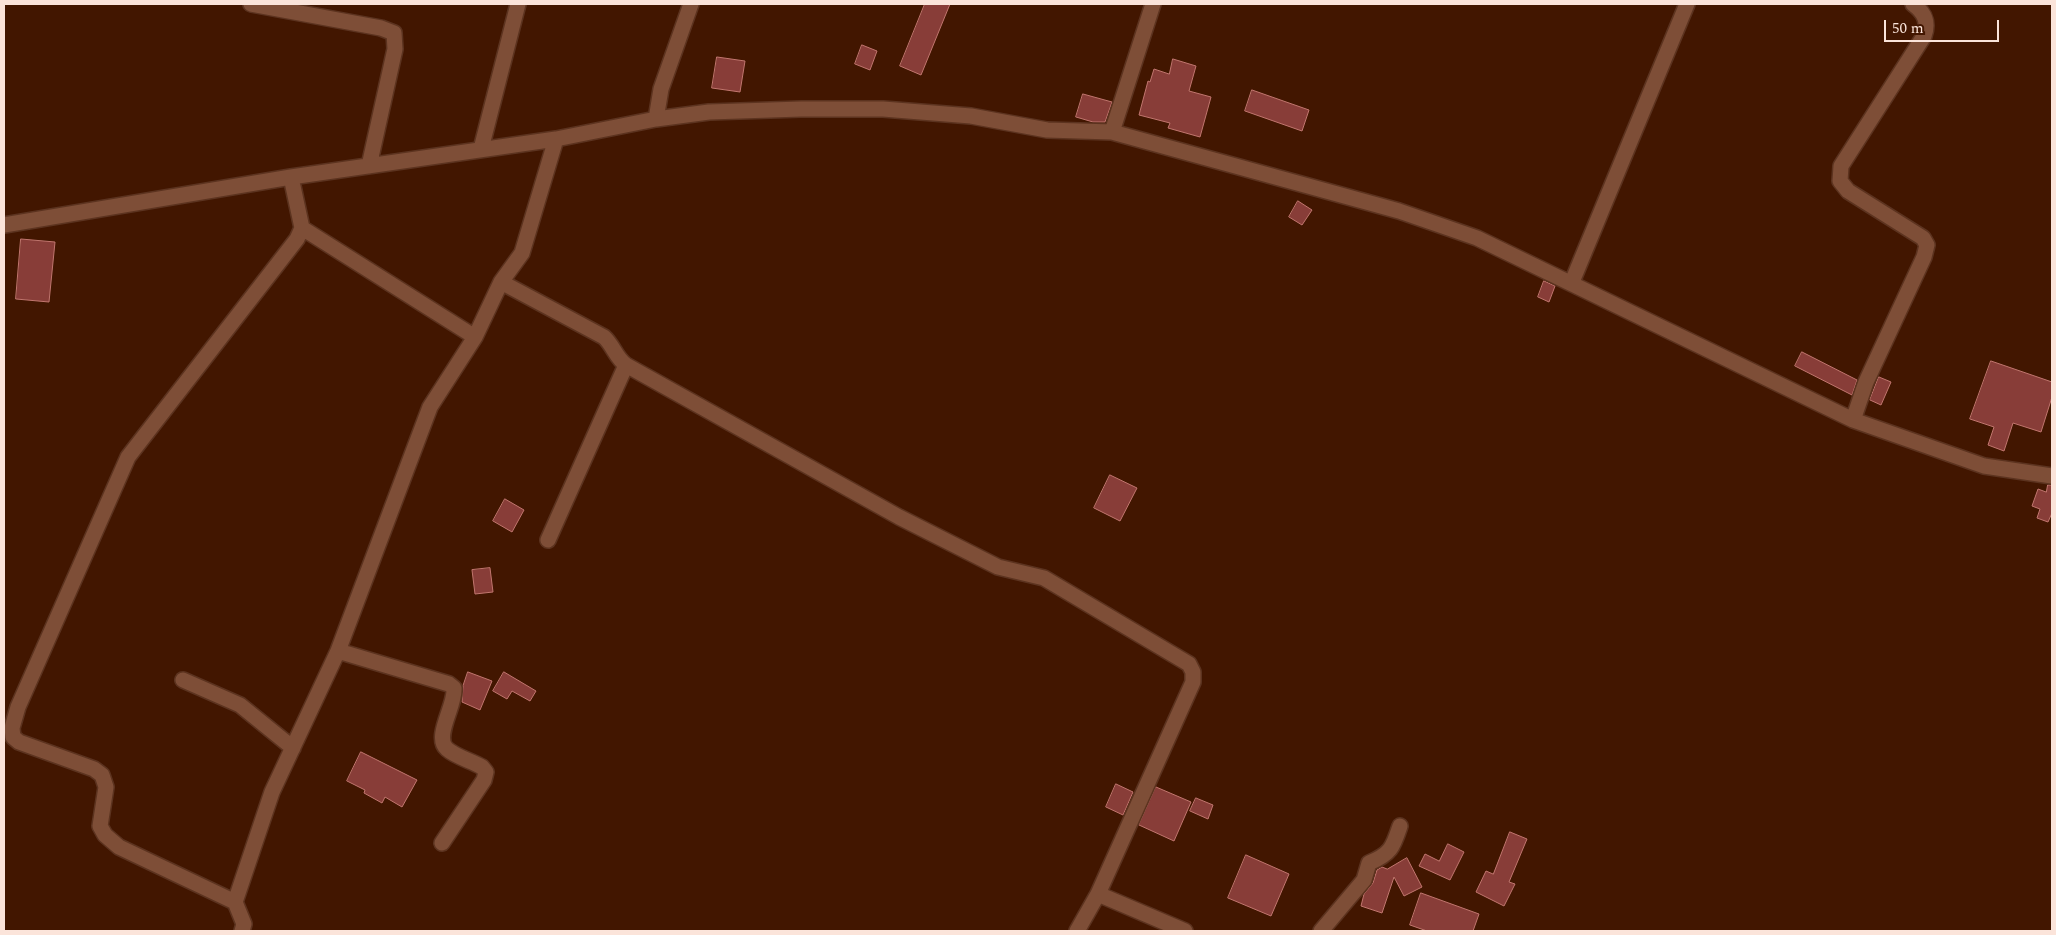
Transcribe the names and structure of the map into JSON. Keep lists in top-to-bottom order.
{
  "scale_bar": "50 m"
}
